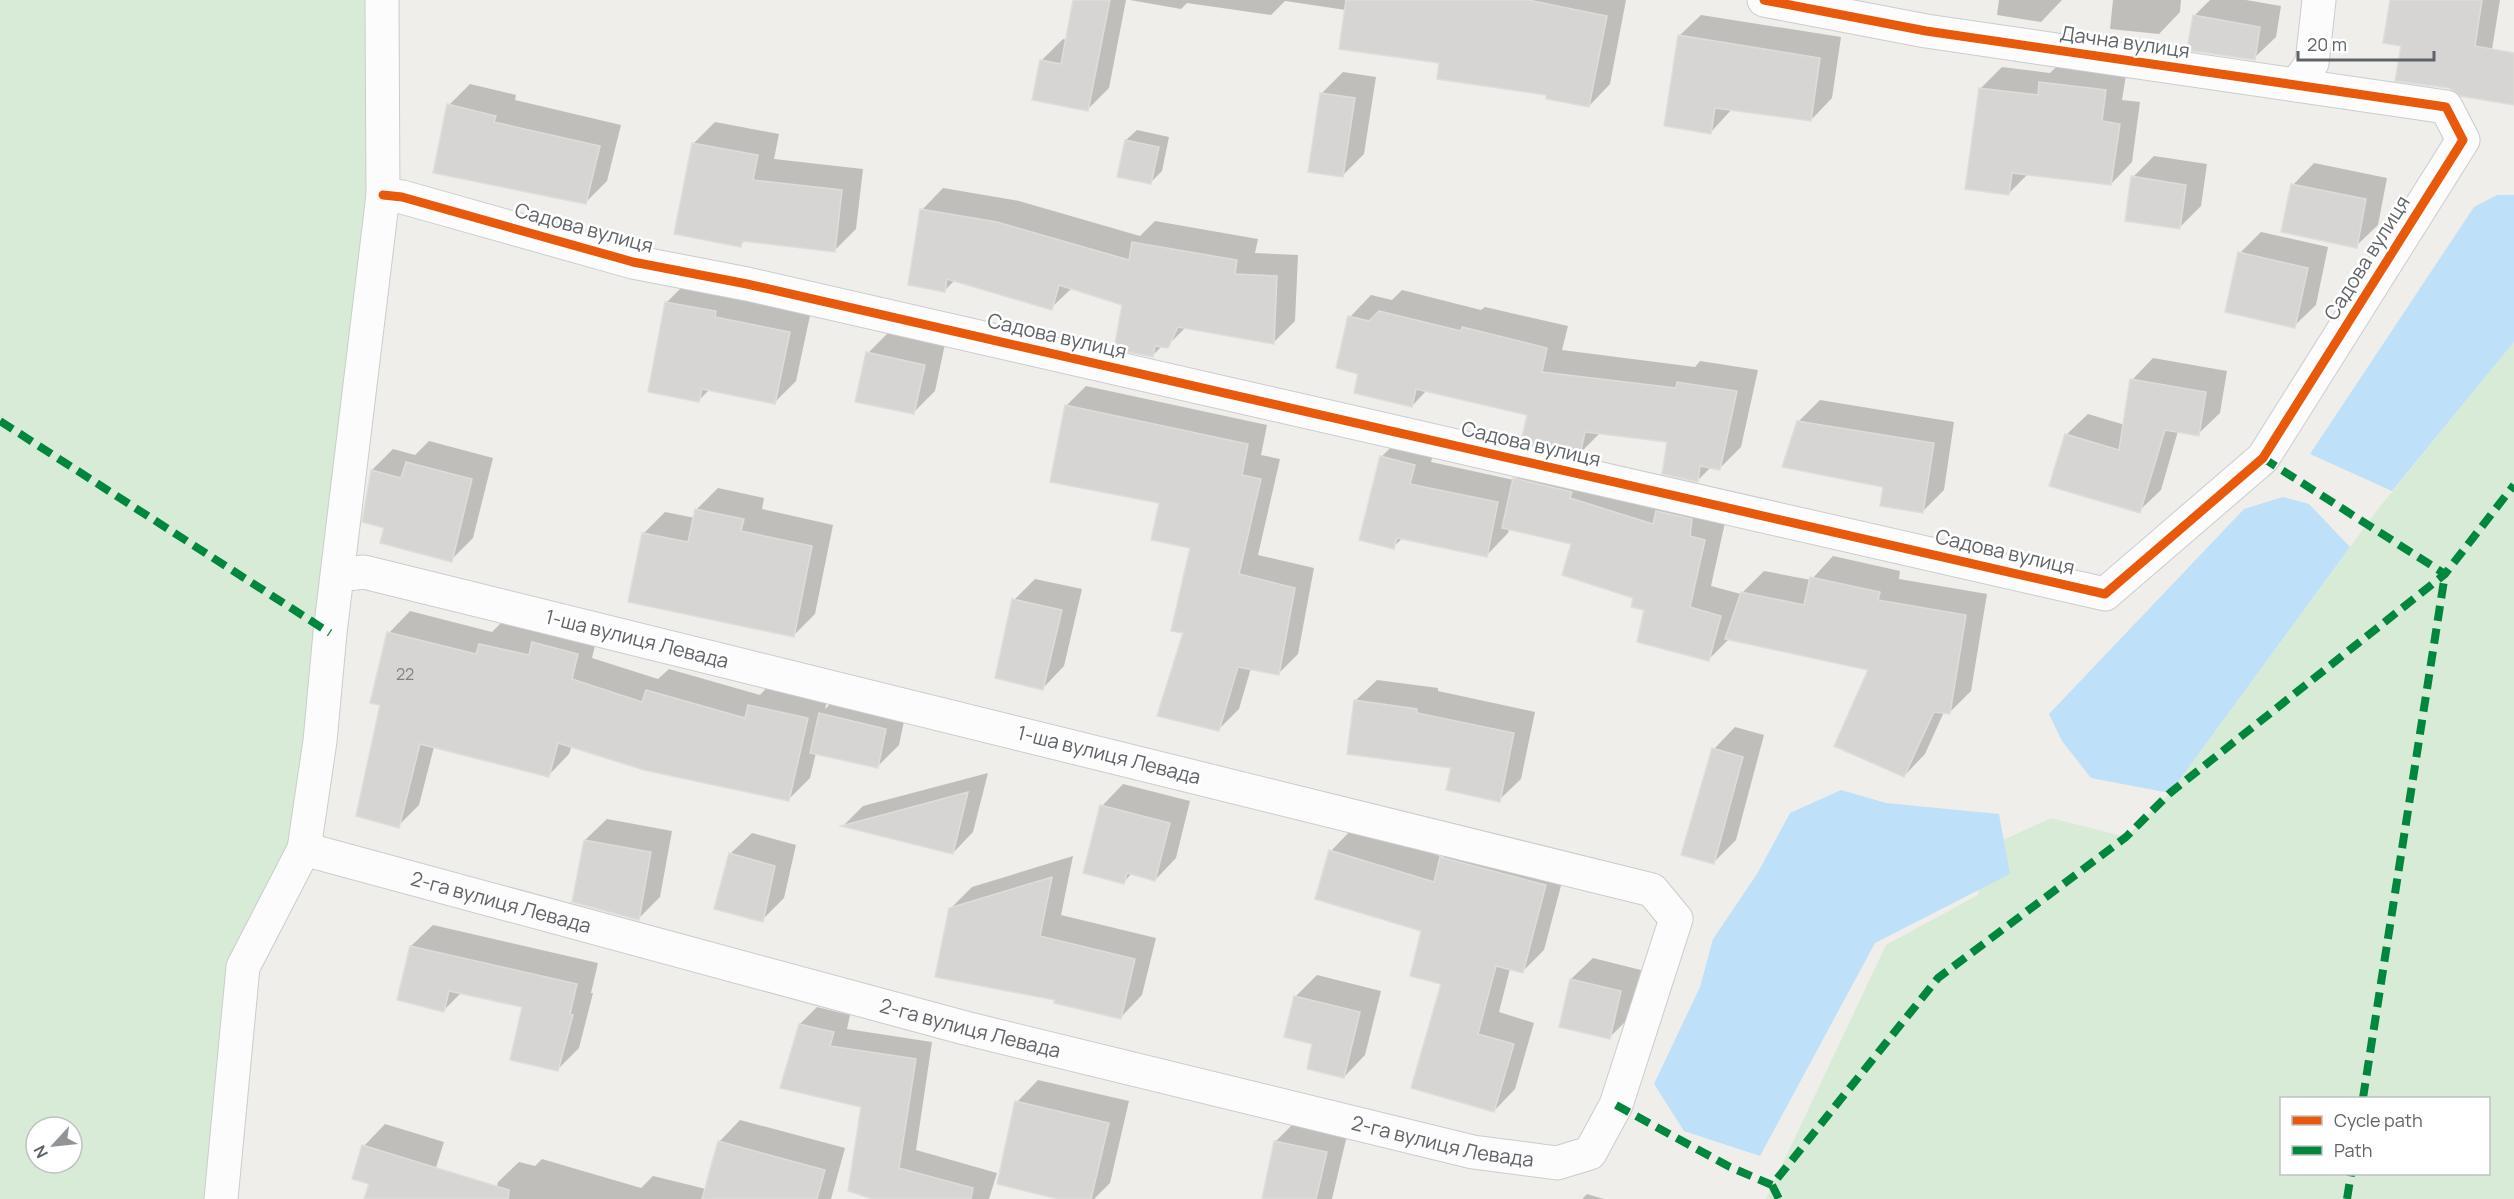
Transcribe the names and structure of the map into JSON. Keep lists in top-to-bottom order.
{
  "streets": {
    "street": [
      "Дачна вулиця",
      "Садова вулиця",
      "1-ша вулиця Левада",
      "2-га вулиця Левада"
    ]
  },
  "crossings": [
    ["Дачна вулиця", "Садова вулиця"],
    ["1-ша вулиця Левада", "2-га вулиця Левада"]
  ],
  "house_numbers": ["22"],
  "legend": ["Cycle path", "Path"],
  "scale_bar": "20 m",
  "north": "bottom left"
}
